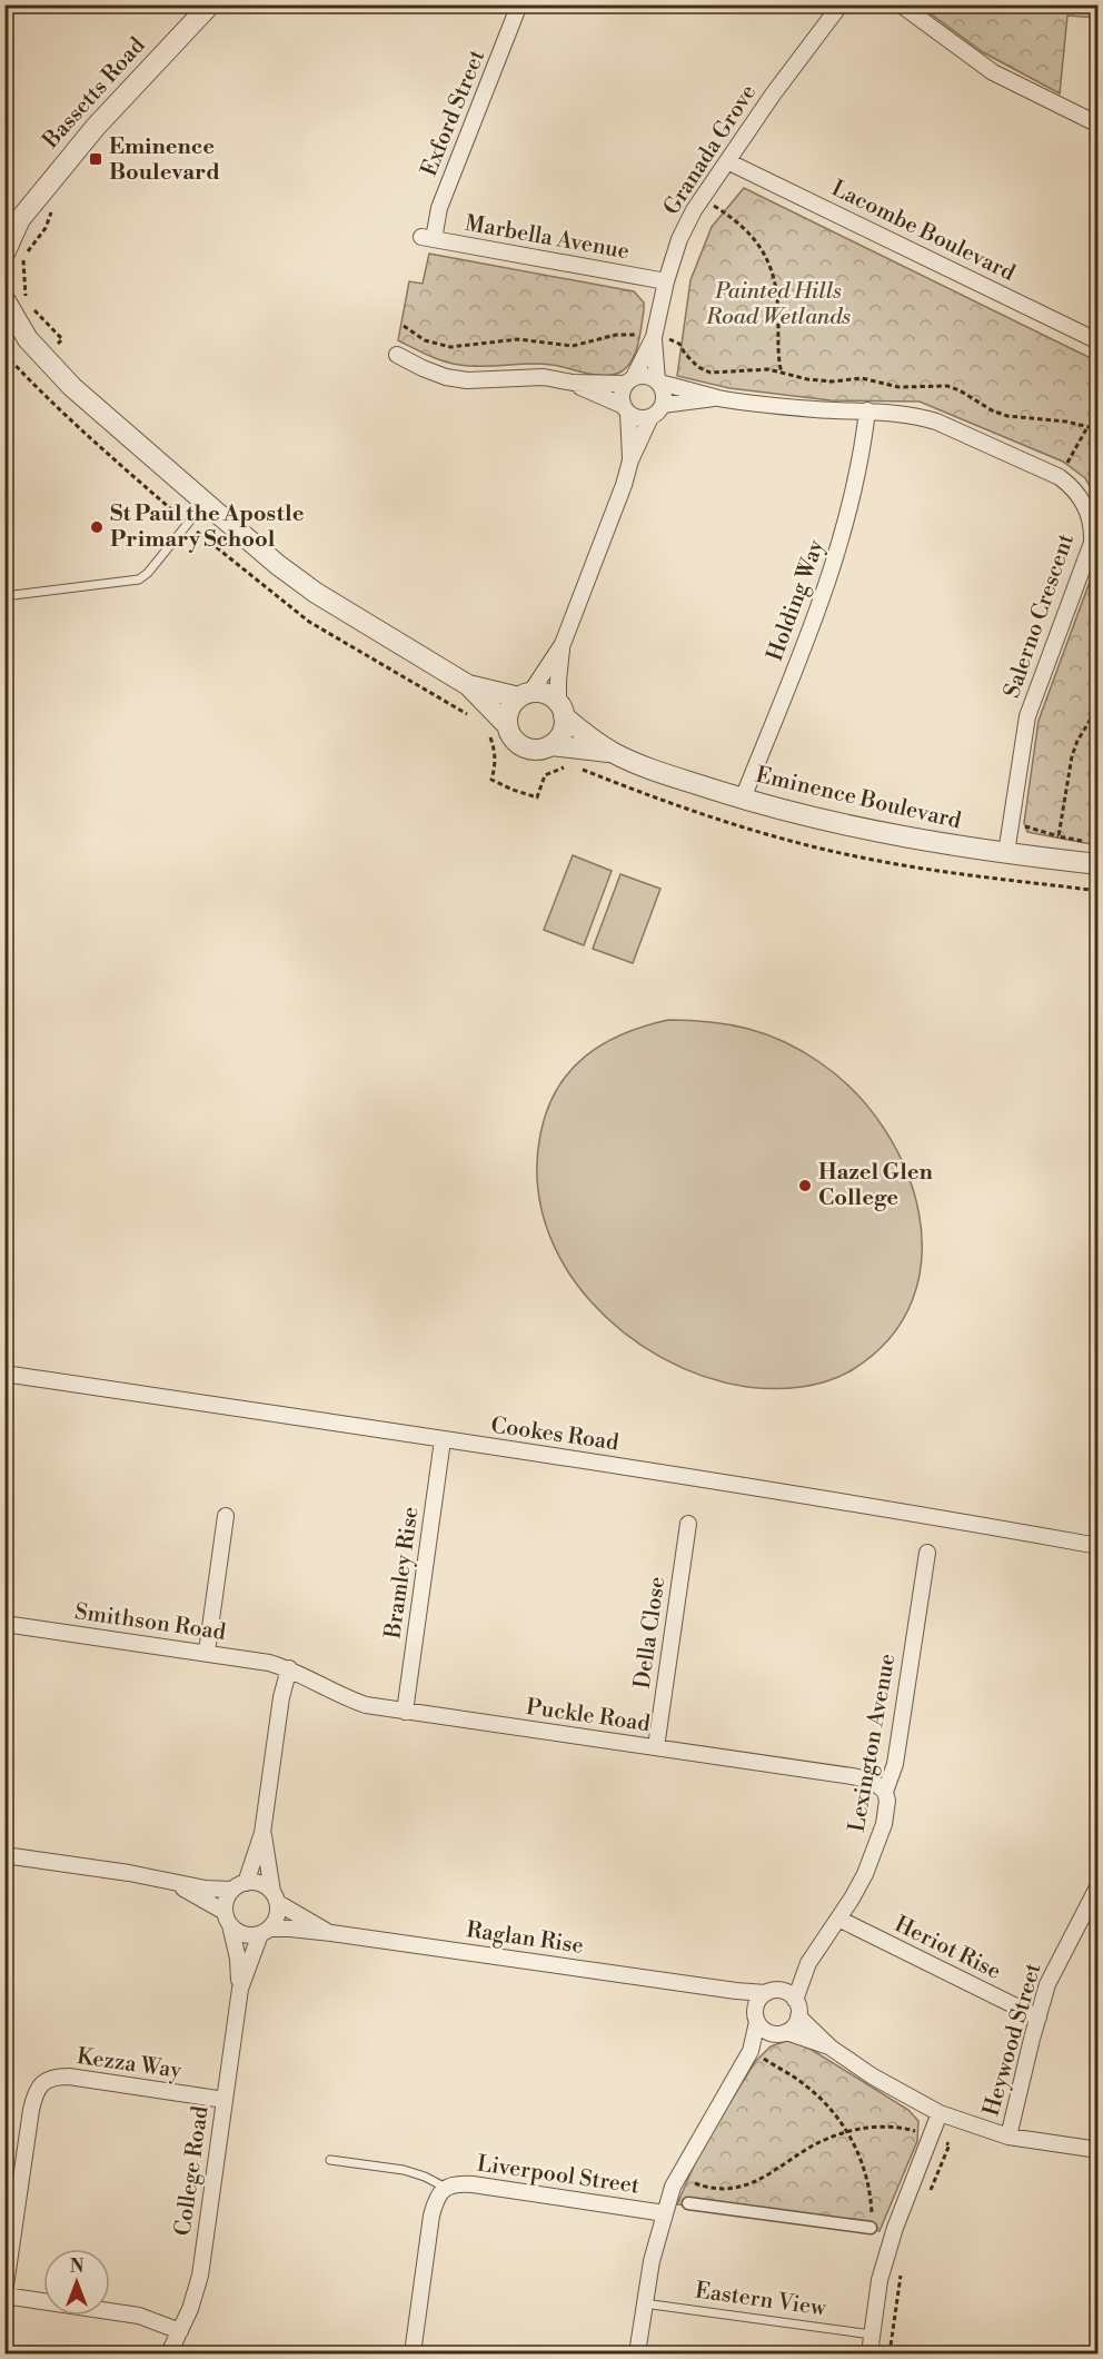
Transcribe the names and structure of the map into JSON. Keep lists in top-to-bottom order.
{
  "streets": {
    "street": [
      "Bassetts Road",
      "Exford Street",
      "Granada Grove",
      "Lacombe Boulevard",
      "Marbella Avenue",
      "Holding Way",
      "Salerno Crescent",
      "Eminence Boulevard",
      "Cookes Road",
      "Bramley Rise",
      "Smithson Road",
      "Della Close",
      "Puckle Road",
      "Lexington Avenue",
      "Raglan Rise",
      "Heriot Rise",
      "Heywood Street",
      "Kezza Way",
      "College Road",
      "Liverpool Street"
    ],
    "lane": ["Eastern View"]
  },
  "crossings": [
    ["Exford Street", "Marbella Avenue"],
    ["Granada Grove", "Lacombe Boulevard"],
    ["Granada Grove", "Marbella Avenue"],
    ["Granada Grove", "Salerno Crescent"],
    ["Holding Way", "Salerno Crescent"],
    ["Holding Way", "Eminence Boulevard"],
    ["Salerno Crescent", "Eminence Boulevard"],
    ["Cookes Road", "Bramley Rise"],
    ["Bramley Rise", "Puckle Road"],
    ["Smithson Road", "Puckle Road"],
    ["Della Close", "Puckle Road"],
    ["Puckle Road", "Lexington Avenue"],
    ["Lexington Avenue", "Raglan Rise"],
    ["Lexington Avenue", "Heriot Rise"],
    ["Raglan Rise", "College Road"],
    ["Heriot Rise", "Heywood Street"],
    ["Kezza Way", "College Road"]
  ],
  "parks": ["Painted Hills Road Wetlands"],
  "places": {
    "transit": ["Eminence Boulevard"],
    "other": ["St Paul the Apostle Primary School", "Hazel Glen College"]
  },
  "north": "top"
}
